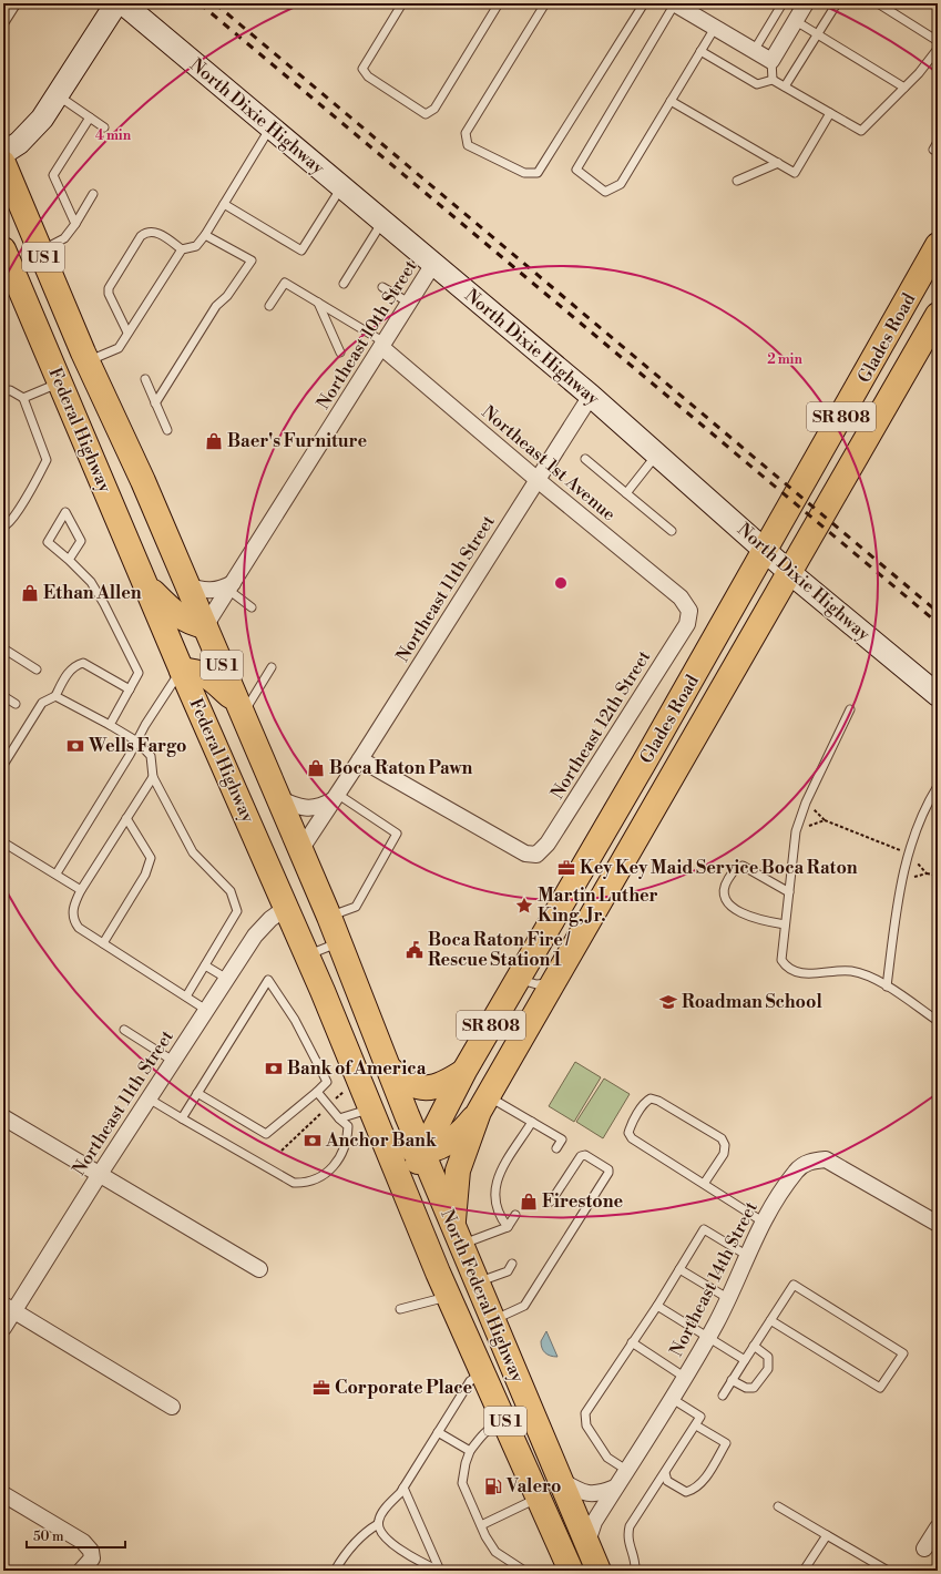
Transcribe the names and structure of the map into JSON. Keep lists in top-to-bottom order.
{
  "streets": {
    "main road": [
      "North Dixie Highway",
      "US 1",
      "Glades Road",
      "SR 808",
      "Federal Highway",
      "North Federal Highway"
    ],
    "street": [
      "Northeast 10th Street",
      "Northeast 1st Avenue",
      "Northeast 11th Street",
      "Northeast 12th Street",
      "Northeast 14th Street"
    ]
  },
  "crossings": [
    ["North Dixie Highway", "Northeast 10th Street"],
    ["North Dixie Highway", "Glades Road"],
    ["North Dixie Highway", "Northeast 11th Street"],
    ["Northeast 10th Street", "Federal Highway"],
    ["Northeast 10th Street", "Northeast 1st Avenue"],
    ["Glades Road", "Federal Highway"],
    ["Glades Road", "North Federal Highway"],
    ["Federal Highway", "Northeast 11th Street"],
    ["Federal Highway", "North Federal Highway"],
    ["Northeast 1st Avenue", "Northeast 11th Street"],
    ["Northeast 1st Avenue", "Northeast 12th Street"],
    ["Northeast 11th Street", "Northeast 12th Street"],
    ["Northeast 14th Street", "North Federal Highway"]
  ],
  "places": {
    "shop": [
      "Baer's Furniture",
      "Ethan Allen",
      "Boca Raton Pawn",
      "Firestone"
    ],
    "bank": ["Wells Fargo", "Bank of America", "Anchor Bank"],
    "office": ["Key Key Maid Service Boca Raton", "Corporate Place"],
    "place": ["Martin Luther King, Jr."],
    "public building": ["Boca Raton Fire / Rescue Station 1"],
    "school or university": ["Roadman School"],
    "fuel station": ["Valero"]
  },
  "scale_bar": "50 m",
  "rings": ["4 min", "2 min"]
}
